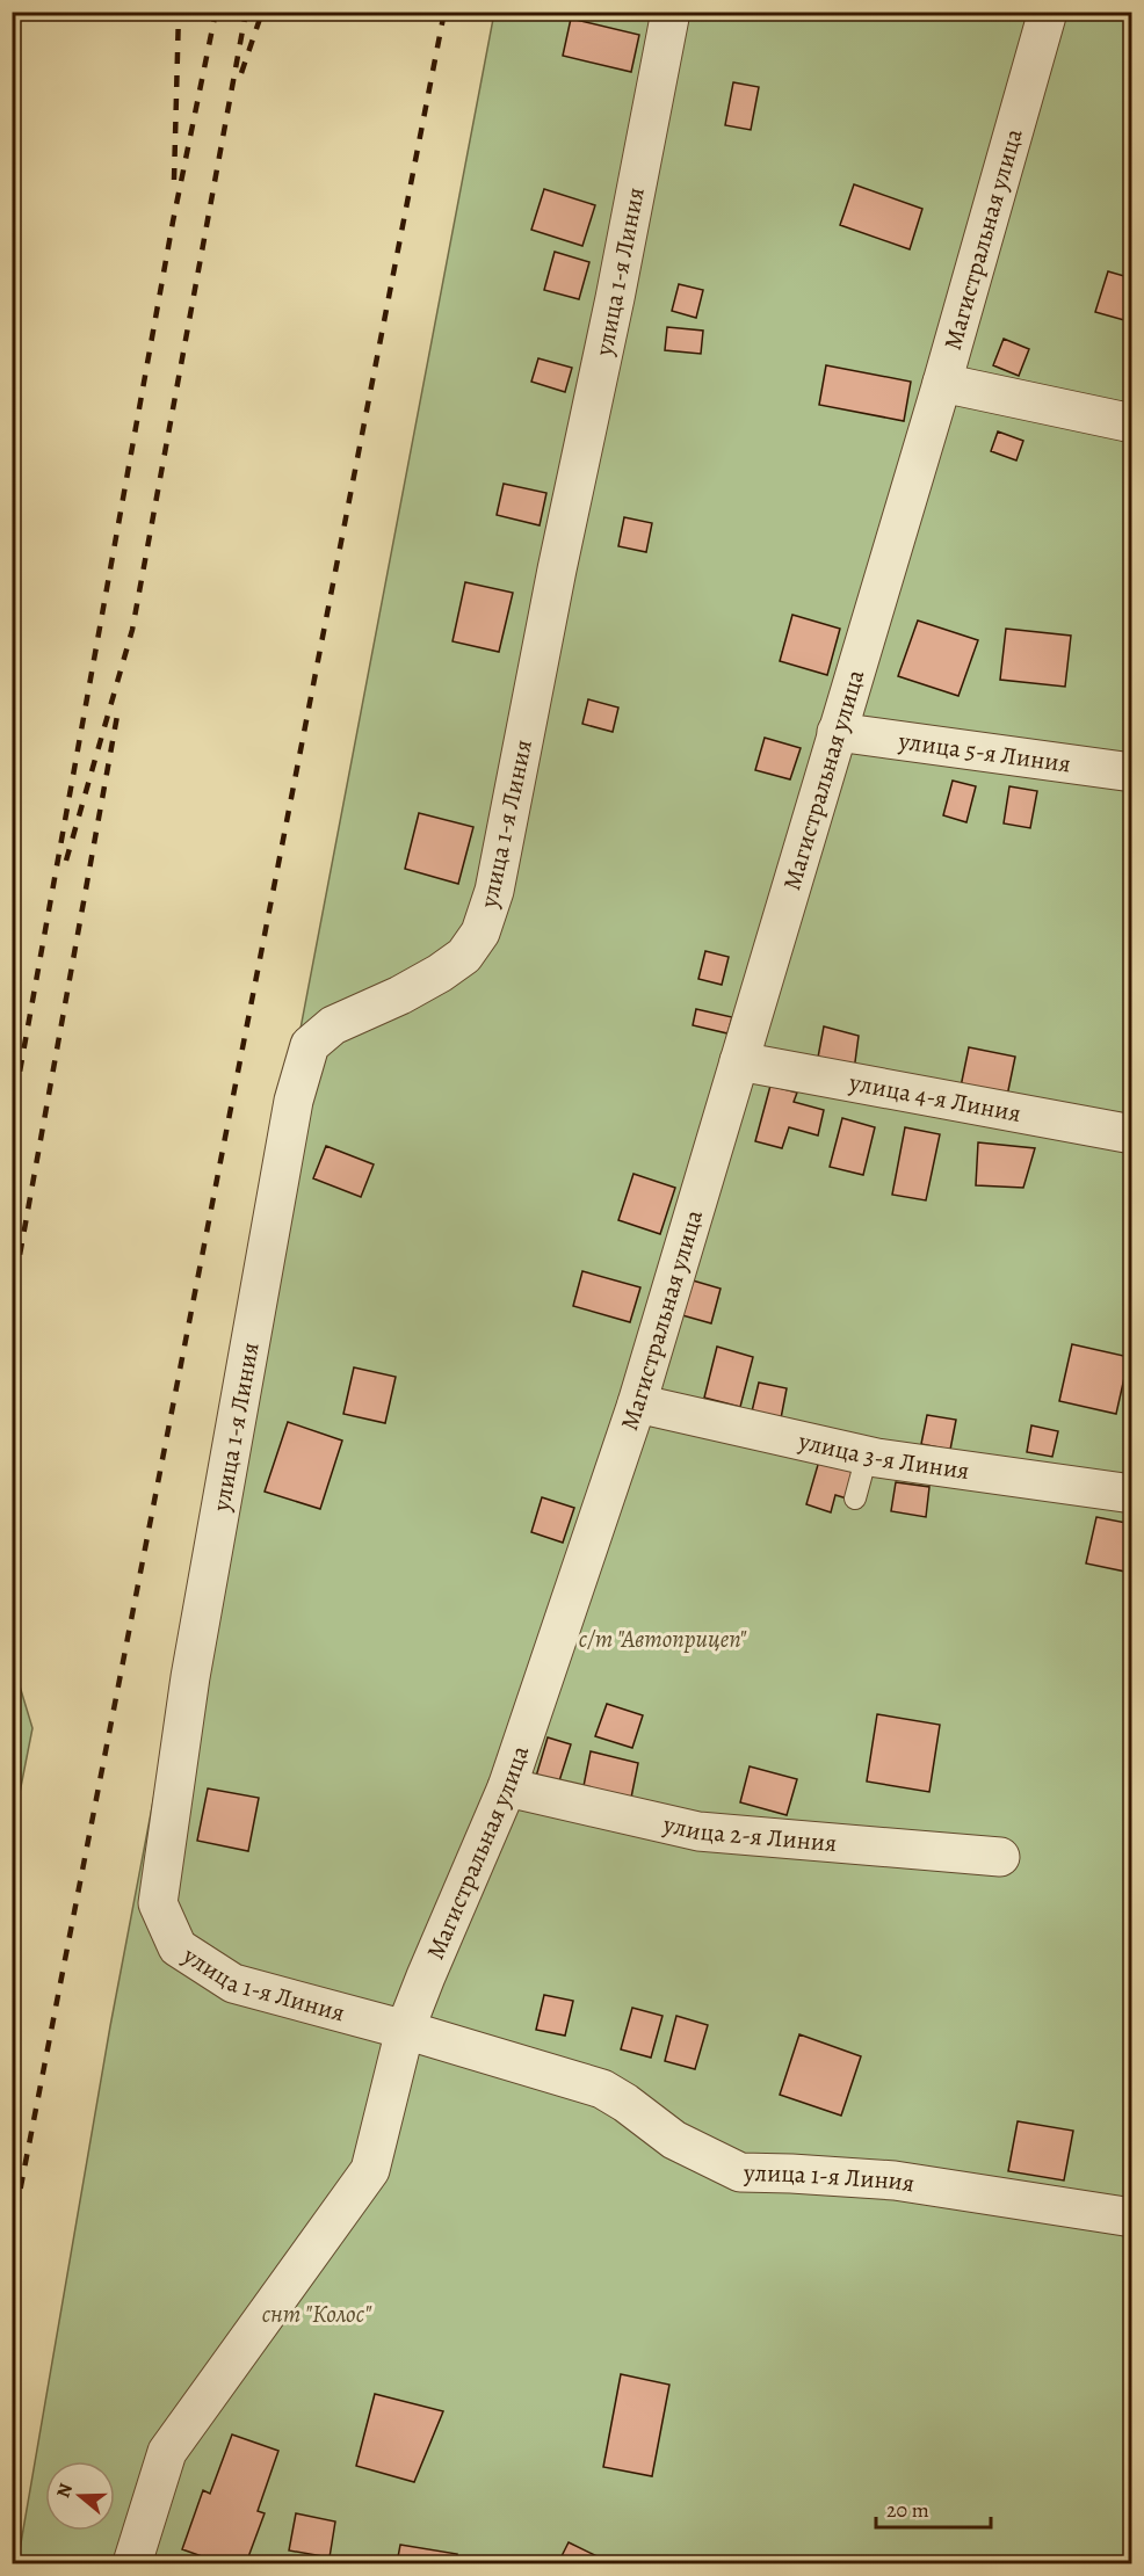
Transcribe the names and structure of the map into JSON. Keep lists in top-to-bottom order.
{
  "streets": {
    "street": [
      "Магистральная улица",
      "улица 1-я Линия",
      "улица 5-я Линия",
      "улица 4-я Линия",
      "улица 3-я Линия",
      "улица 2-я Линия"
    ]
  },
  "crossings": [
    ["Магистральная улица", "улица 1-я Линия"],
    ["Магистральная улица", "улица 5-я Линия"],
    ["Магистральная улица", "улица 4-я Линия"],
    ["Магистральная улица", "улица 3-я Линия"],
    ["Магистральная улица", "улица 2-я Линия"]
  ],
  "parks": ["с/т \"Автоприцеп\"", "снт \"Колос\""],
  "scale_bar": "20 m",
  "north": "left"
}
